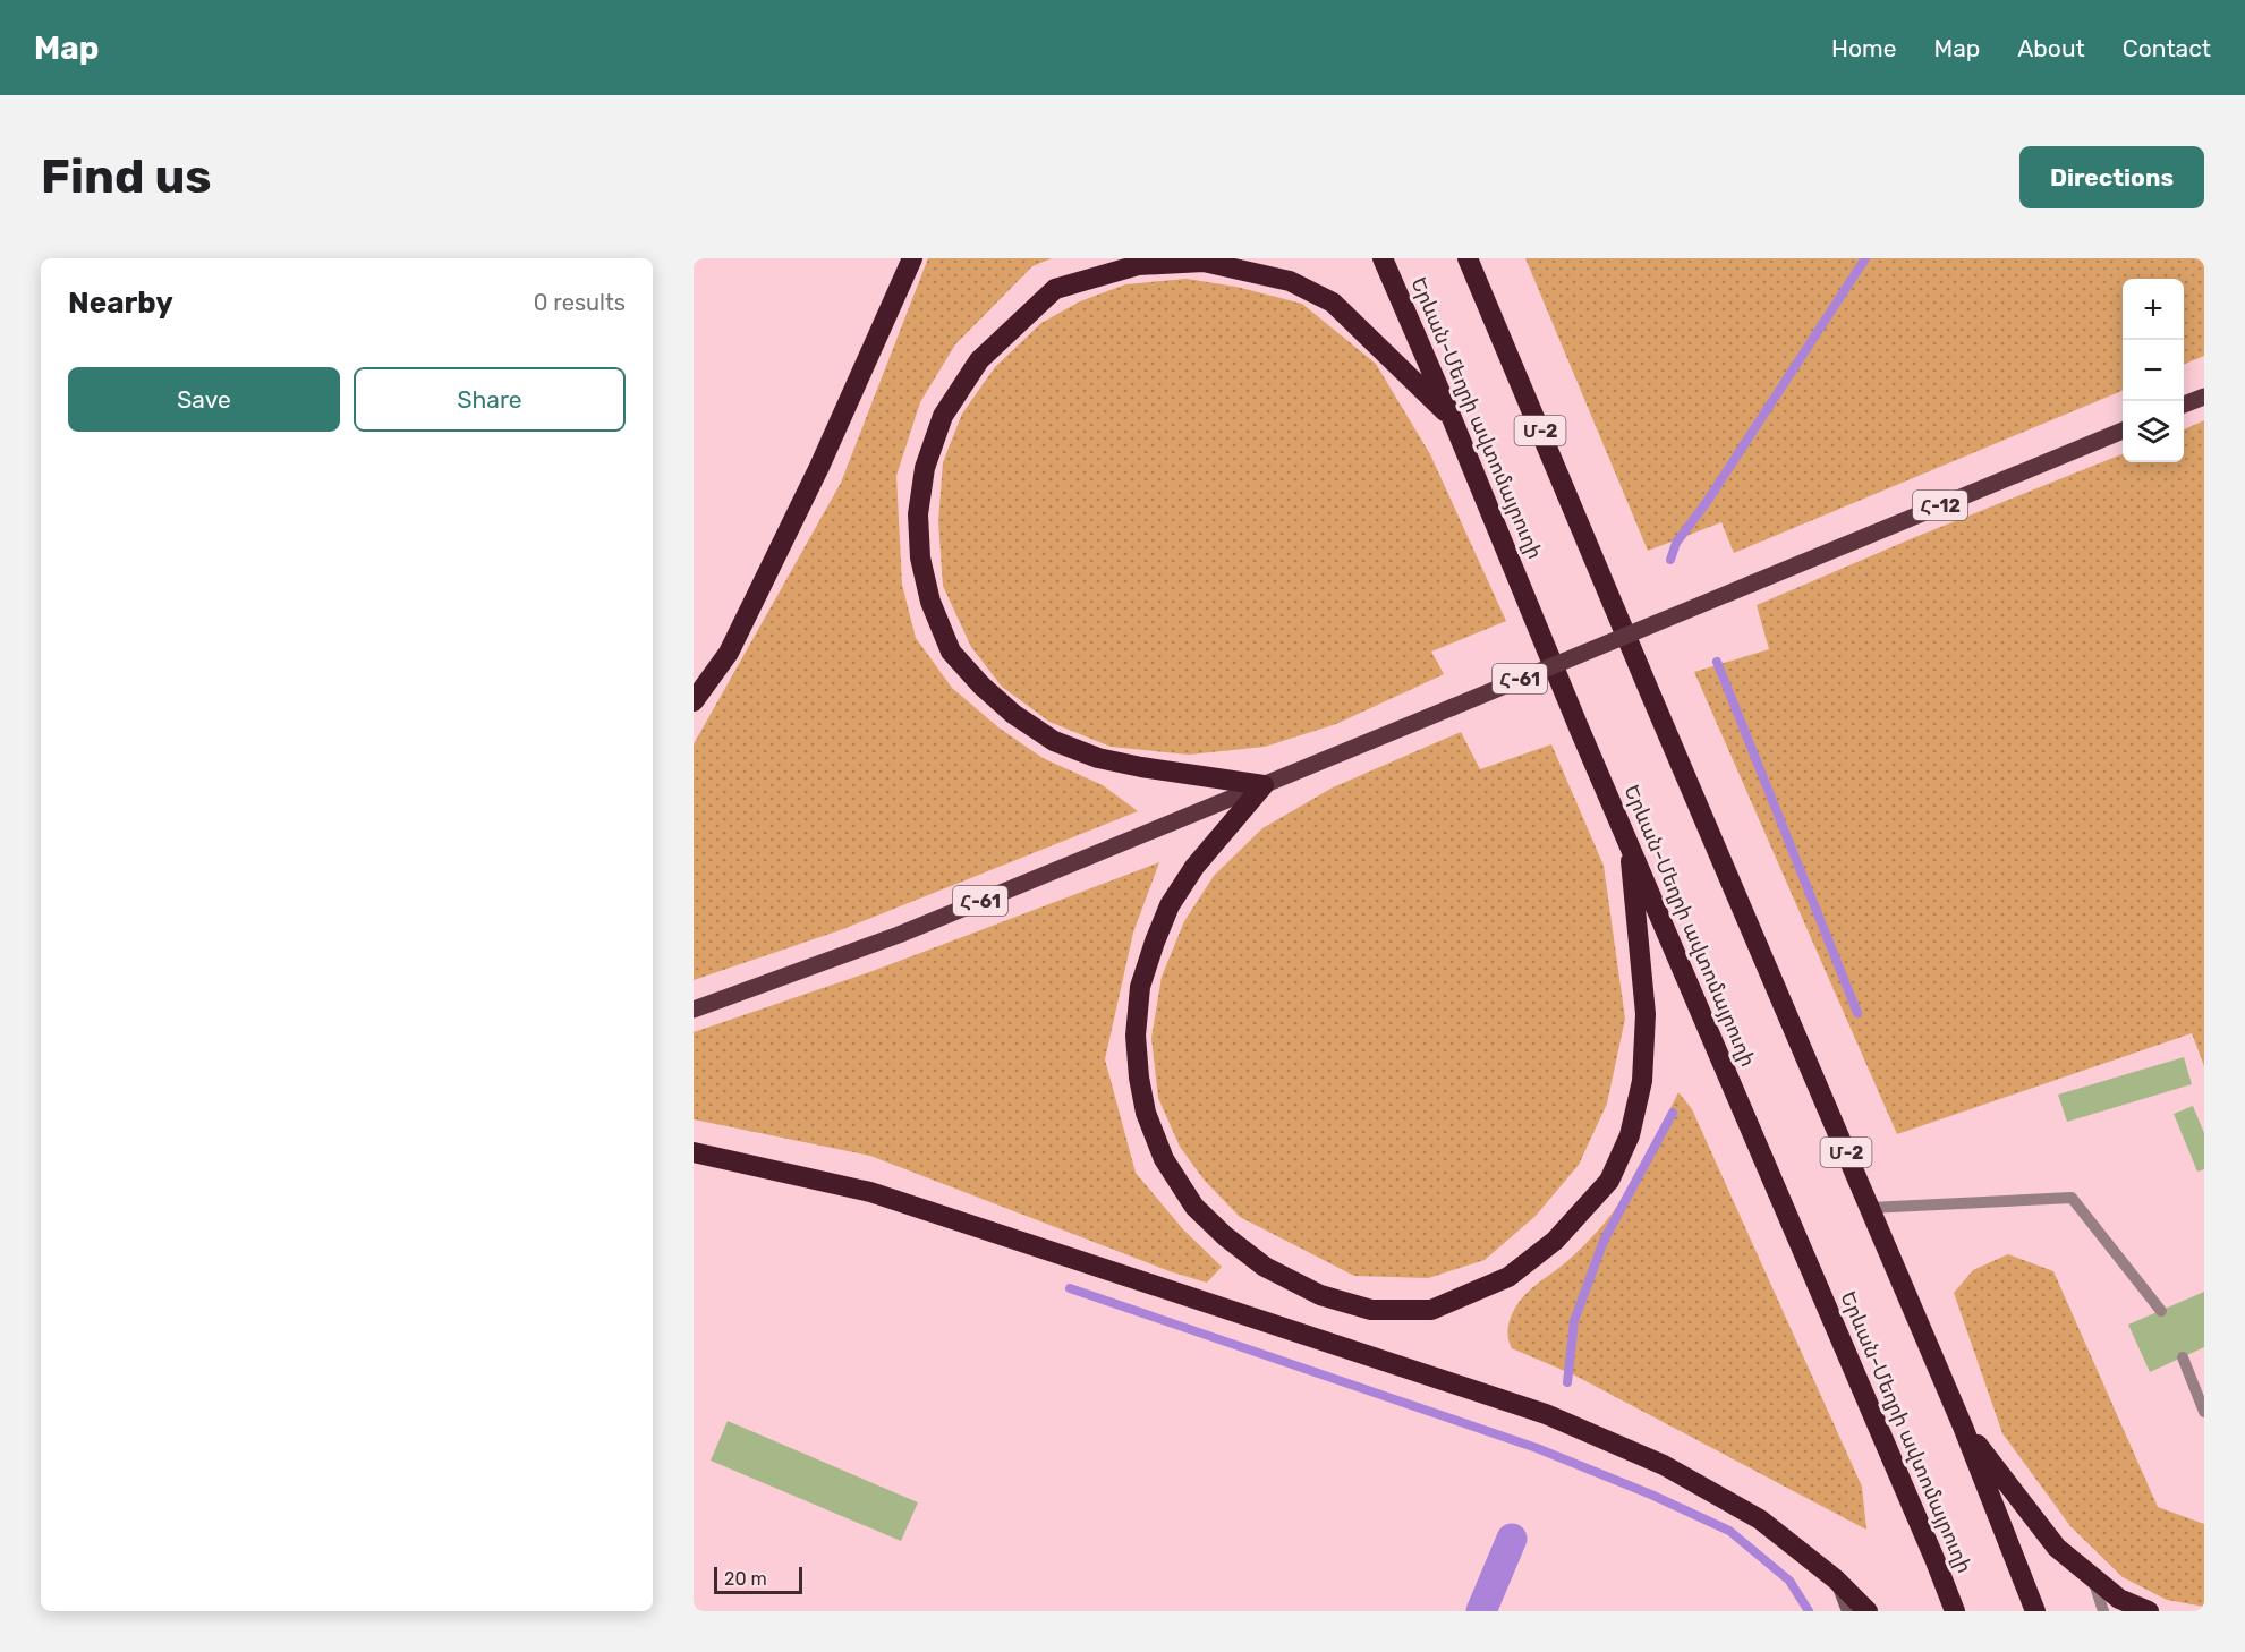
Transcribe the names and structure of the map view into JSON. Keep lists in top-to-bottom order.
{
  "streets": {
    "highway": ["Երևան-Մեղրի ավտոմայրուղի", "Մ-2"],
    "main road": ["Հ-12", "Հ-61"]
  },
  "crossings": [
    ["Հ-12", "Հ-61"]
  ],
  "scale_bar": "20 m",
  "page": {
    "header": "Map",
    "nav": [
      "Home",
      "Map",
      "About",
      "Contact"
    ],
    "buttons": [
      "Directions",
      ["Save", "Share"]
    ],
    "title": "Find us",
    "heading": ["Nearby", "0 results"],
    "map_buttons": ["+", "−"],
    "scale": "20 m"
  }
}
